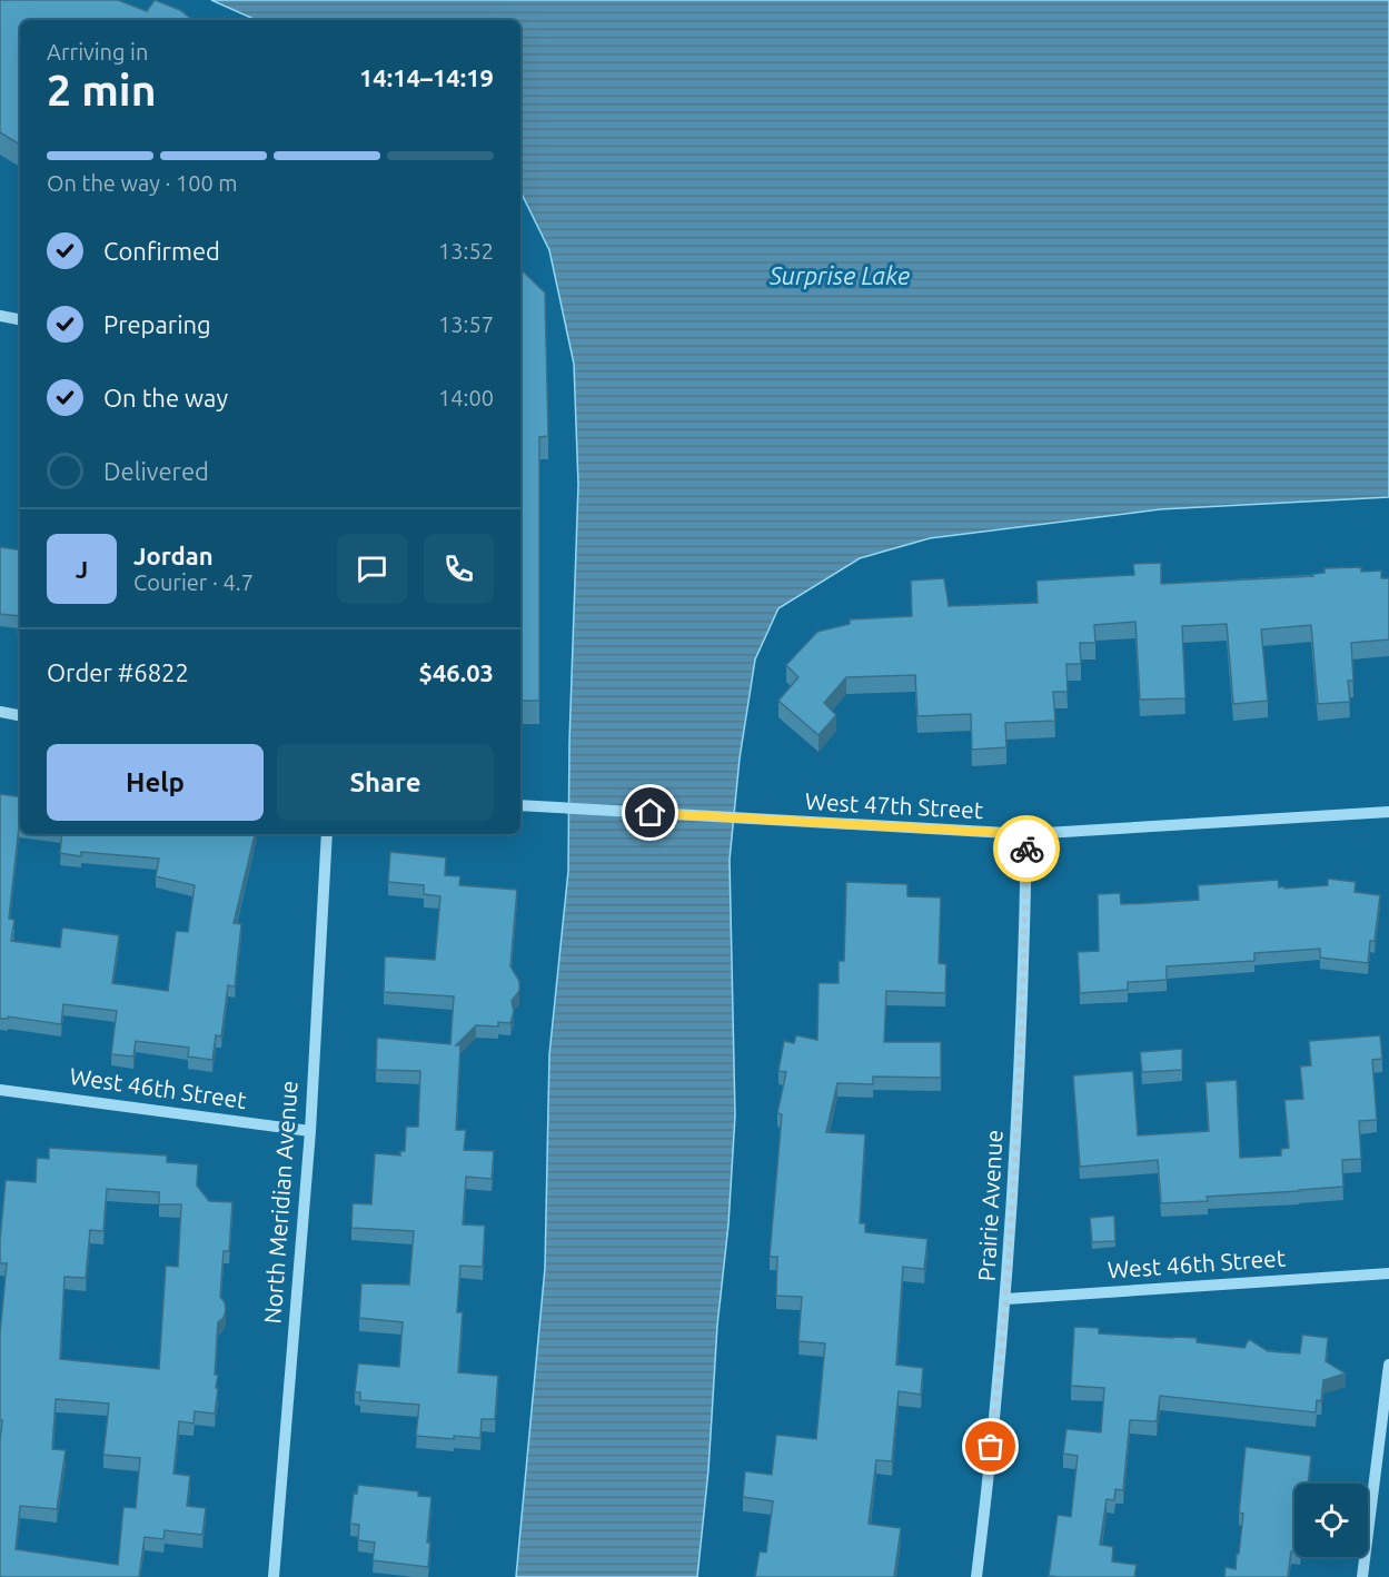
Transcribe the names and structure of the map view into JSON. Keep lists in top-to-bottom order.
{
  "streets": {
    "street": [
      "West 47th Street",
      "West 46th Street",
      "North Meridian Avenue",
      "Prairie Avenue"
    ]
  },
  "crossings": [
    ["West 47th Street", "Prairie Avenue"],
    ["West 46th Street", "North Meridian Avenue"],
    ["West 46th Street", "Prairie Avenue"]
  ],
  "water": ["Surprise Lake"],
  "page": {
    "heading": ["2 min", "Arriving in", "14:14–14:19"],
    "panel": [
      "Jordan",
      "Courier · 4.7",
      "Order #6822",
      "$46.03"
    ],
    "bar": "On the way · 100 m",
    "list": [
      ["Confirmed", "13:52"],
      ["Preparing", "13:57"],
      ["On the way", "14:00"],
      "Delivered"
    ],
    "round": "J",
    "buttons": ["Help", "Share"]
  }
}
